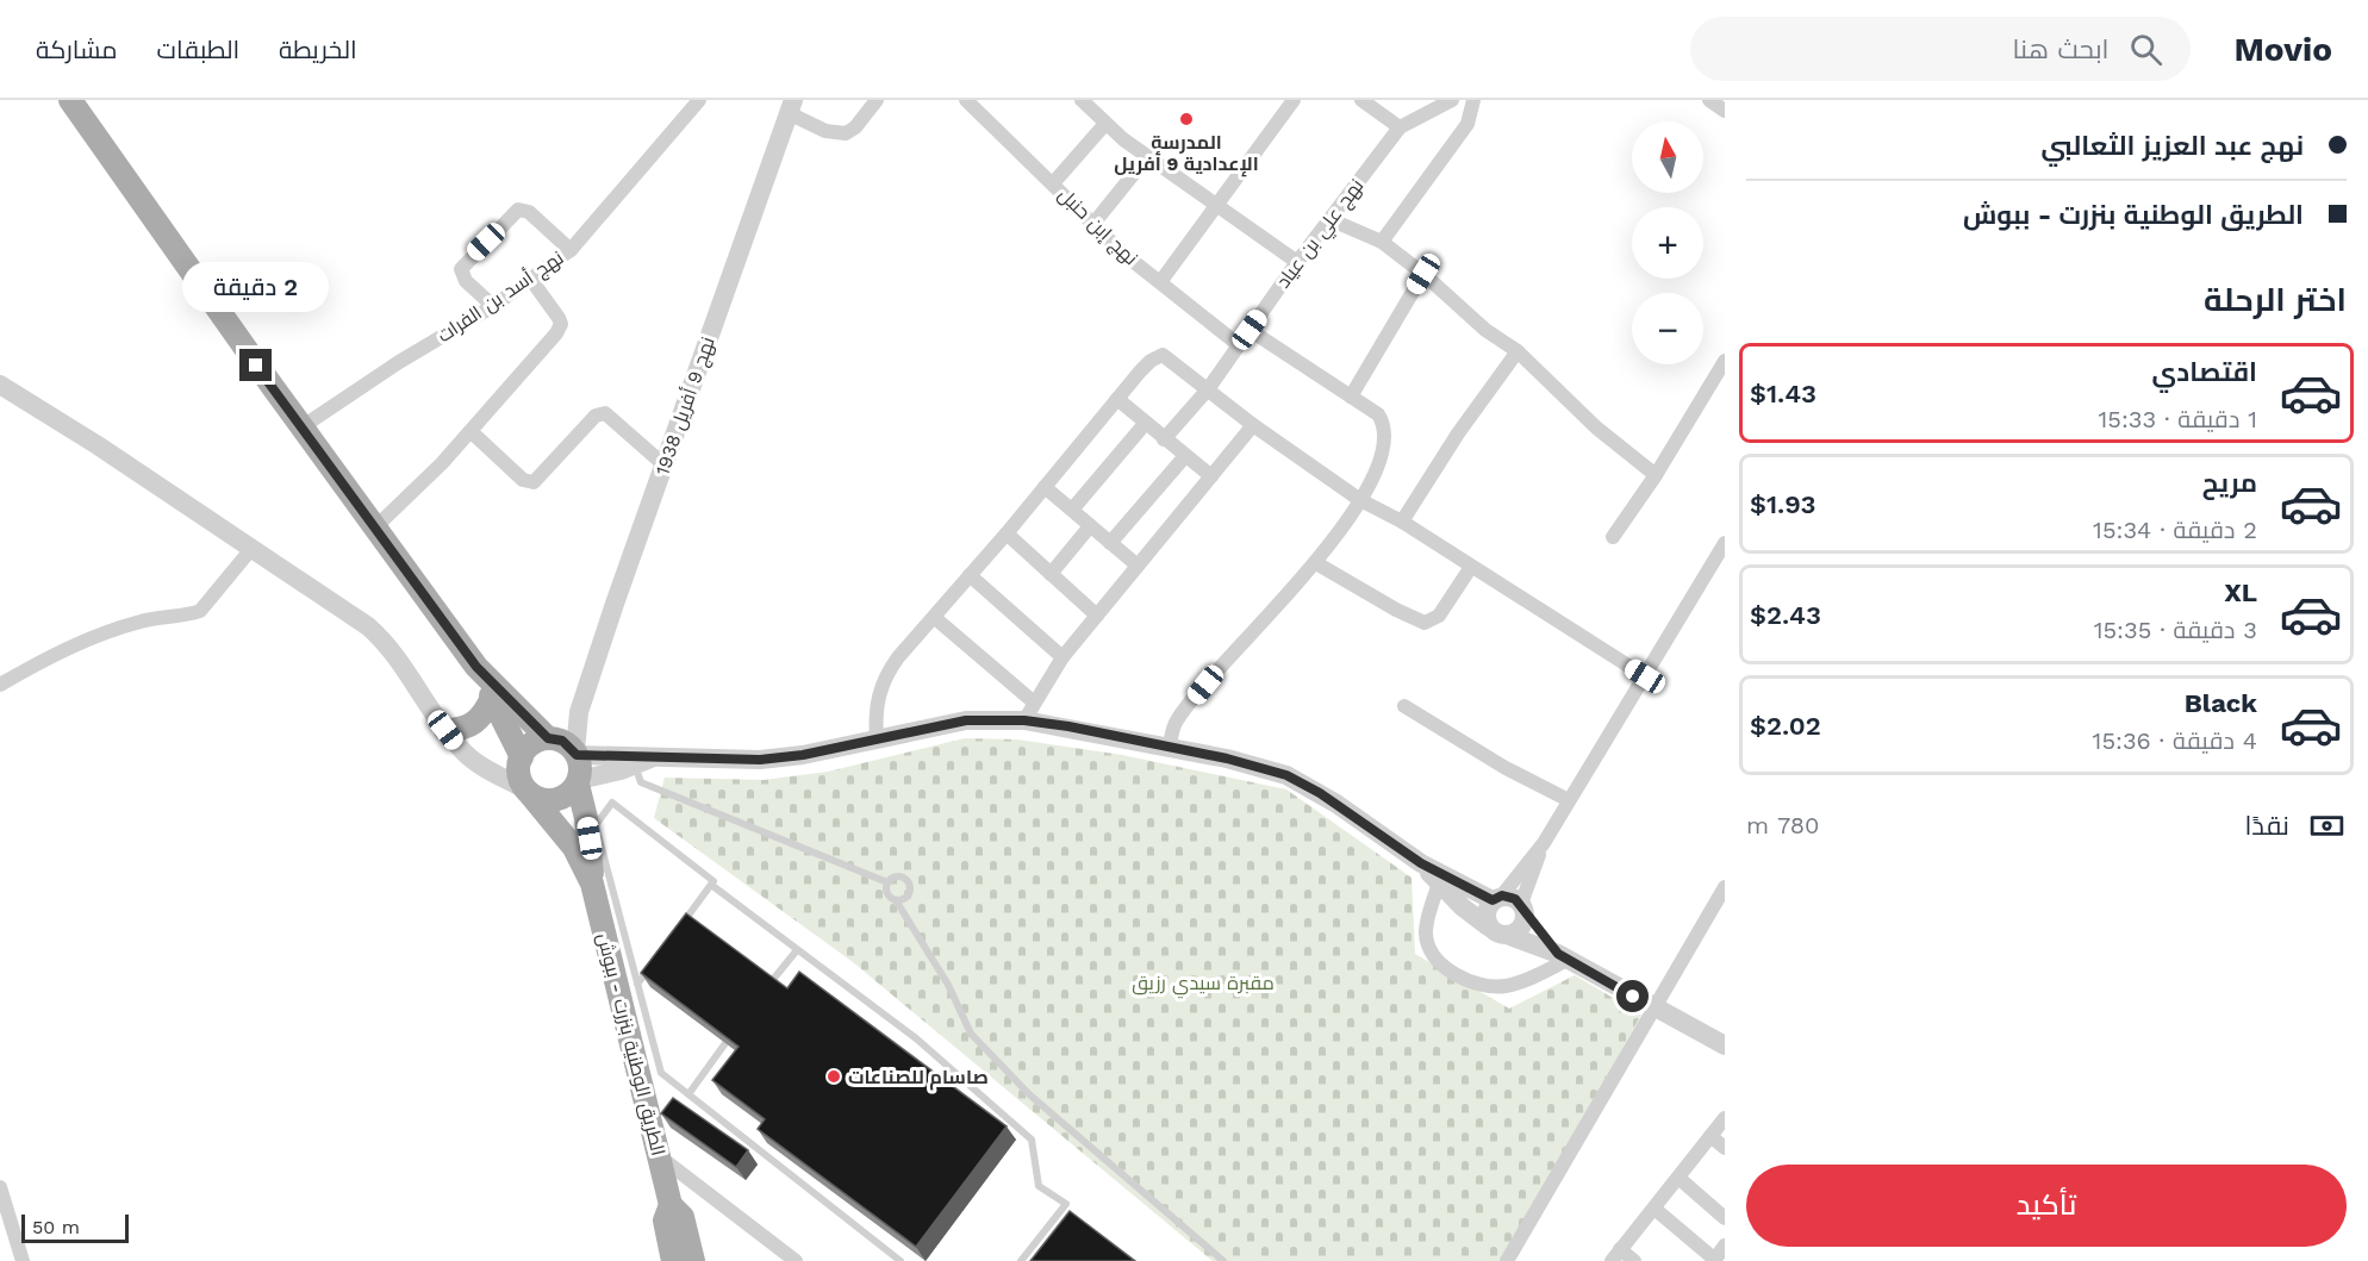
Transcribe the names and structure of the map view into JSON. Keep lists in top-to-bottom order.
{
  "streets": {
    "main road": ["الطريق الوطنية بنزرت - ببوش"],
    "street": [
      "نهج إبن حنبل",
      "نهج علي بن عياد",
      "نهج أسد بن الفرات",
      "نهج 9 أفريل 1938"
    ]
  },
  "crossings": [
    ["نهج إبن حنبل", "نهج علي بن عياد"]
  ],
  "parks": ["مقبرة سيدي رزيق"],
  "places": ["المدرسة الإعدادية 9 أفريل", "صاسام للصناعات"],
  "scale_bar": "50 m",
  "north": "top",
  "page": {
    "header": "Movio",
    "search": "ابحث هنا",
    "nav": ["الخريطة", "الطبقات", "مشاركة"],
    "banner": ["نهج عبد العزيز الثعالبي", "الطريق الوطنية بنزرت - ببوش"],
    "map_buttons": ["+", "−"],
    "heading": "اختر الرحلة",
    "bubble": "2 دقيقة",
    "list": [
      {
        "name": "اقتصادي",
        "note": "1 دقيقة · 15:33",
        "value": "$1.43"
      },
      {
        "name": "مريح",
        "note": "2 دقيقة · 15:34",
        "value": "$1.93"
      },
      {
        "name": "XL",
        "note": "3 دقيقة · 15:35",
        "value": "$2.43"
      },
      {
        "name": "Black",
        "note": "4 دقيقة · 15:36",
        "value": "$2.02"
      }
    ],
    "pay": ["نقدًا", "780 m"],
    "buttons": "تأكيد",
    "scale": "50 m"
  }
}
